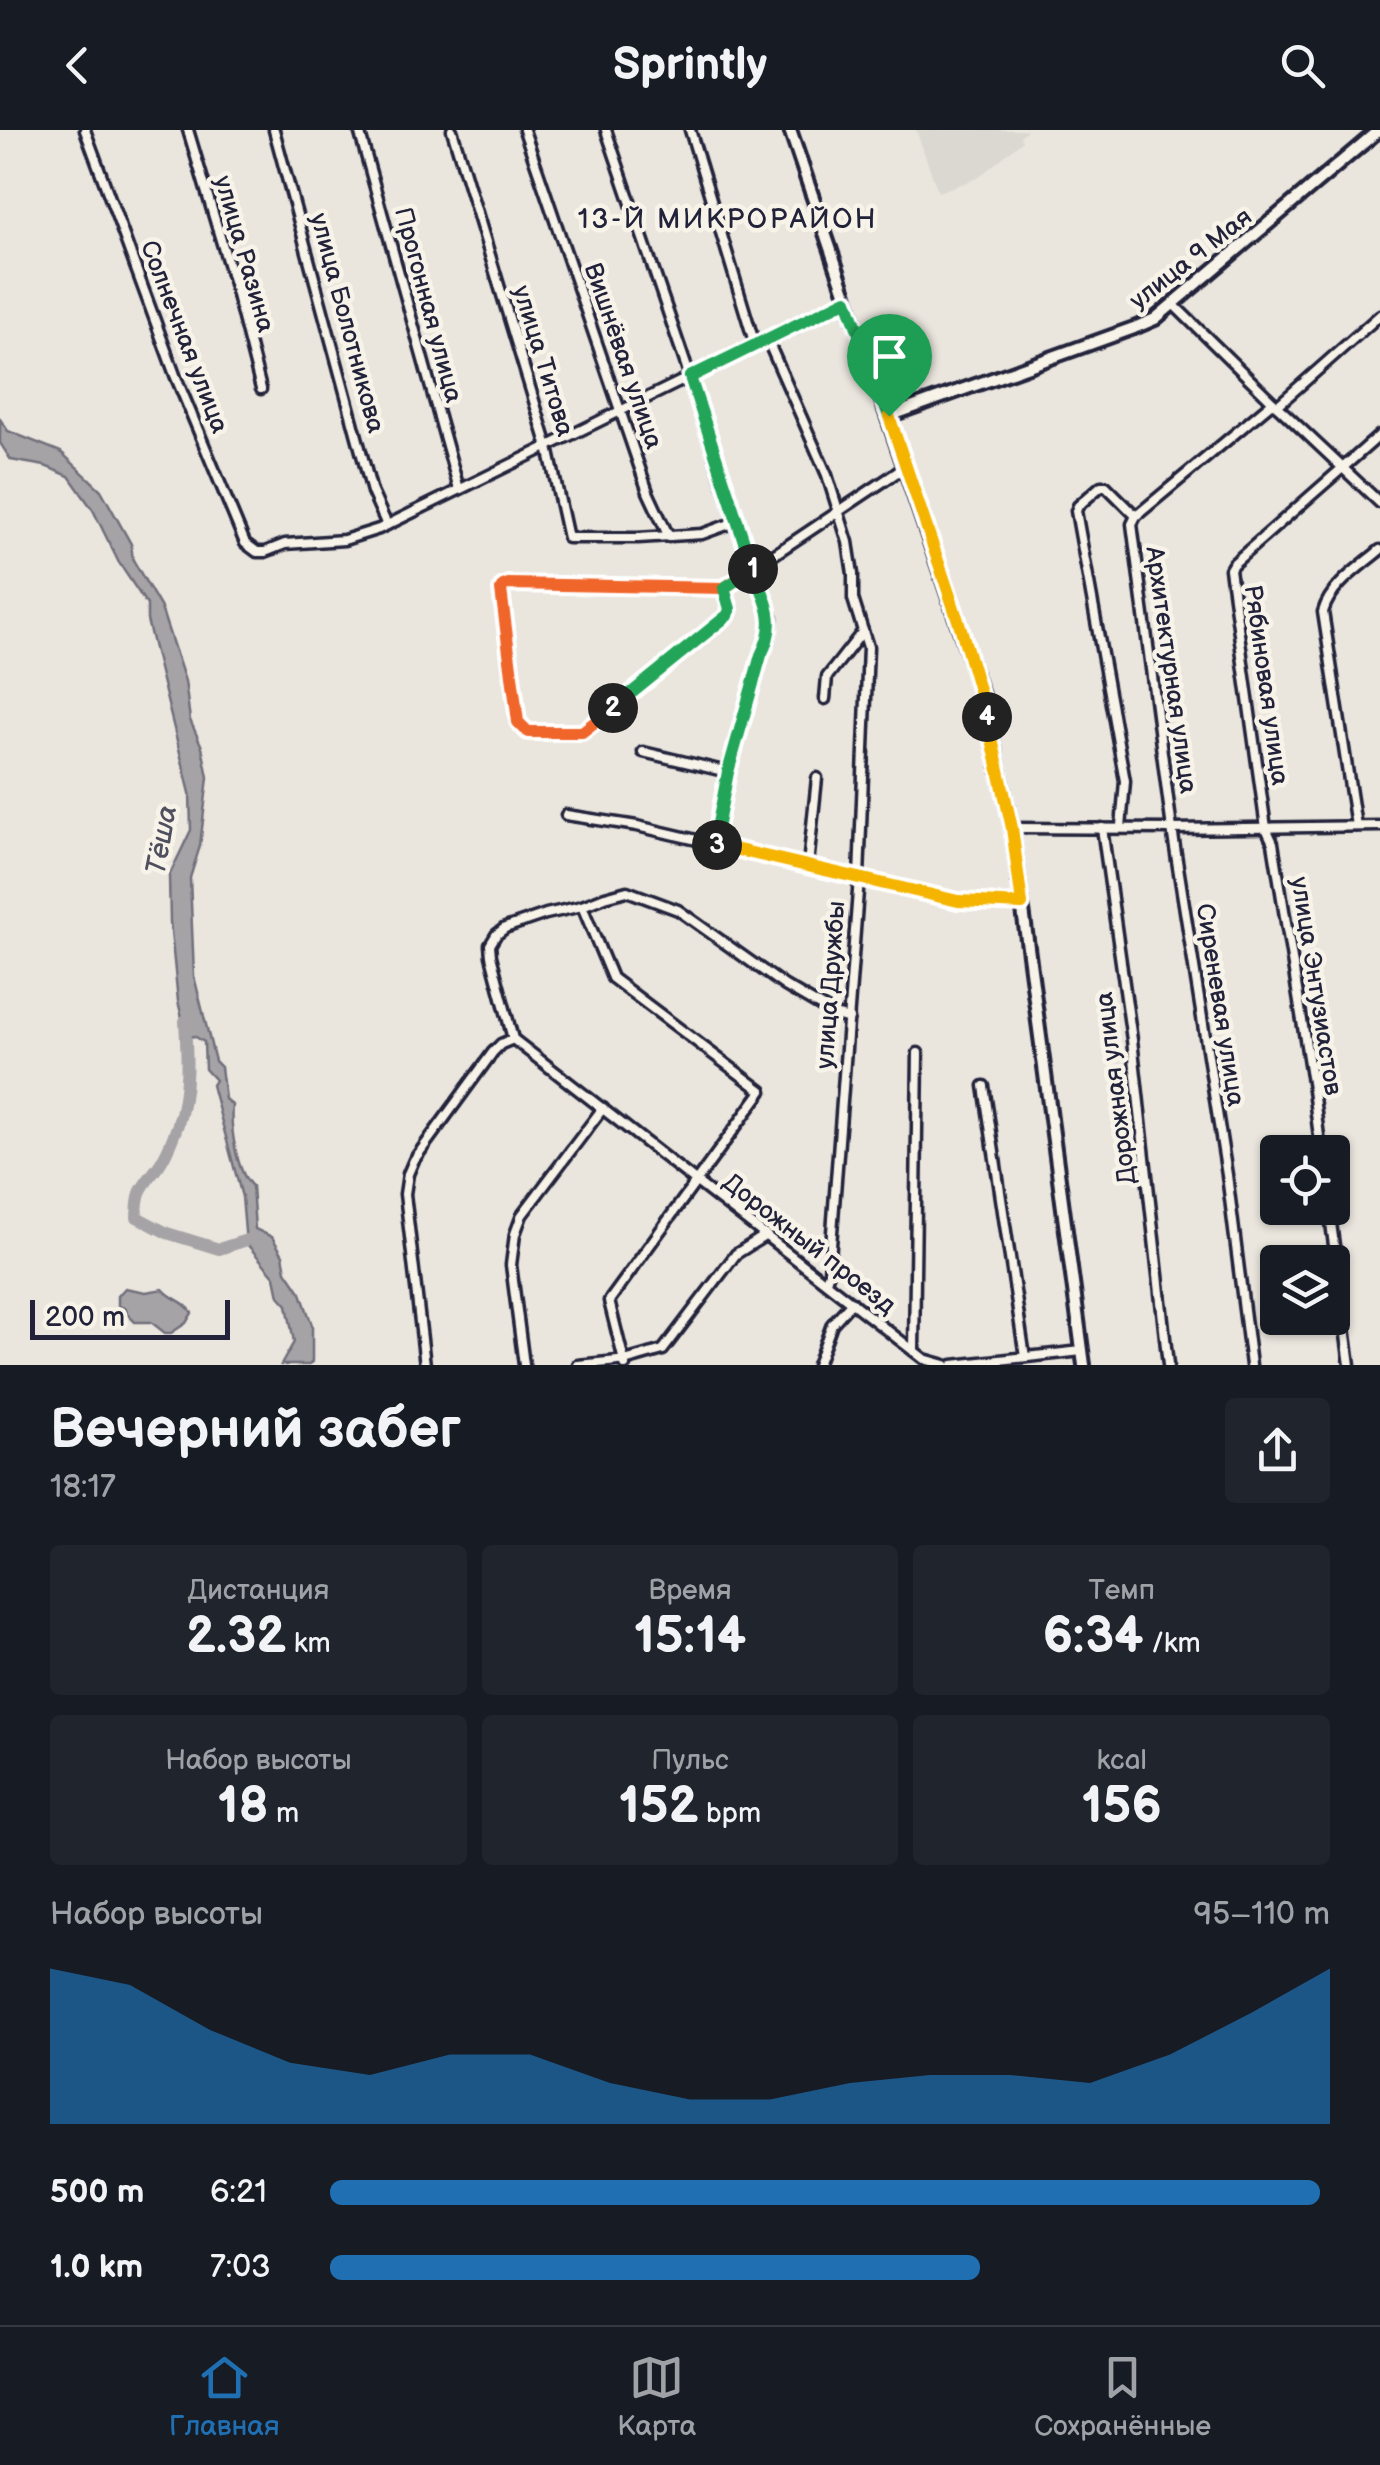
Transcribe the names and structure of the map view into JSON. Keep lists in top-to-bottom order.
{
  "streets": {
    "main road": ["улица 9 Мая"],
    "street": [
      "улица Разина",
      "Прогонная улица",
      "улица Болотникова",
      "Солнечная улица",
      "Вишнёвая улица",
      "улица Титова",
      "Архитектурная улица",
      "Рябиновая улица",
      "улица Дружбы",
      "улица Энтузиастов",
      "Сиреневая улица",
      "Дорожная улица",
      "Дорожный проезд"
    ]
  },
  "crossings": [
    ["улица Болотникова", "Солнечная улица"],
    ["Вишнёвая улица", "улица Титова"],
    ["Архитектурная улица", "Сиреневая улица"],
    ["Рябиновая улица", "улица Энтузиастов"],
    ["улица Дружбы", "Дорожный проезд"]
  ],
  "districts": ["13-Й МИКРОРАЙОН"],
  "water": ["Тёша"],
  "scale_bar": "200 m",
  "page": {
    "header": "Sprintly",
    "pins": [
      "1",
      "2",
      "4",
      "3"
    ],
    "scale": "200 m",
    "heading": ["Вечерний забег", "18:17"],
    "stats": [
      ["Дистанция", "2.32 km"],
      ["Время", "15:14"],
      ["Темп", "6:34 /km"],
      ["Набор высоты", "18 m"],
      ["Пульс", "152 bpm"],
      ["kcal", "156"]
    ],
    "chart": ["Набор высоты", "95–110 m"],
    "list": [
      {
        "name": "500 m",
        "note": "6:21"
      },
      {
        "name": "1.0 km",
        "note": "7:03"
      }
    ],
    "tabs": ["Главная", "Карта", "Сохранённые"]
  }
}
